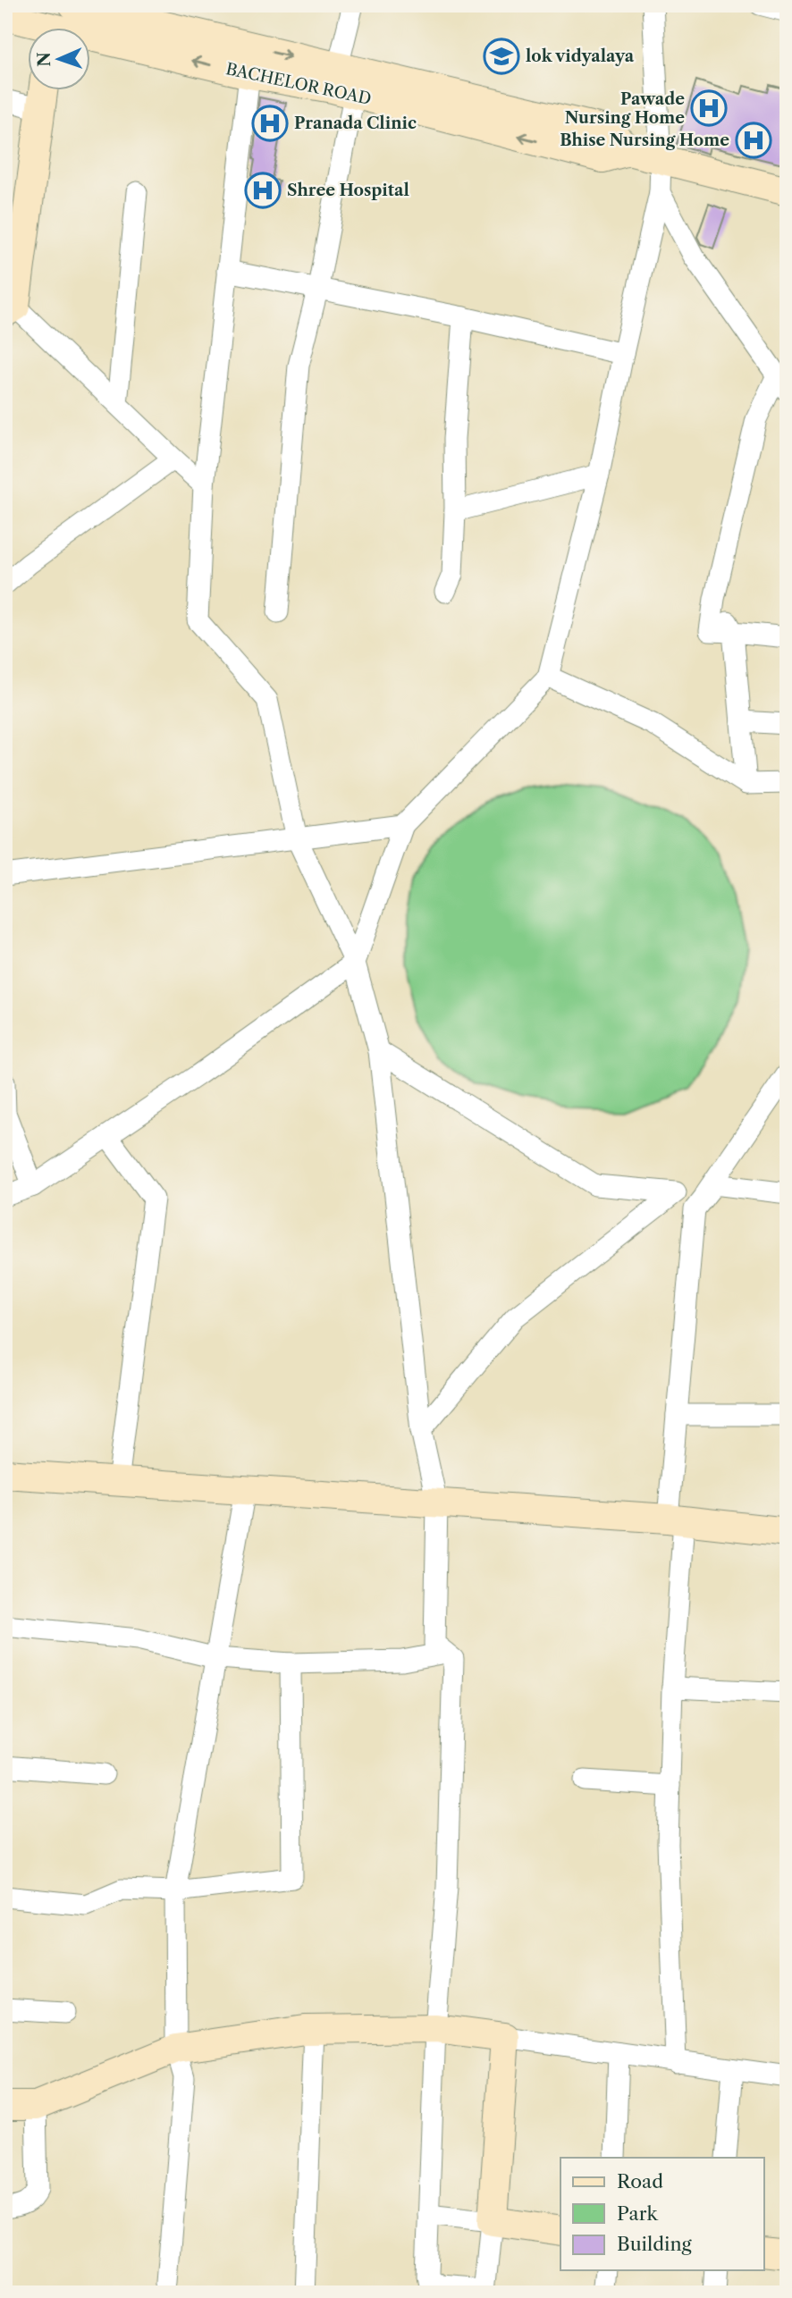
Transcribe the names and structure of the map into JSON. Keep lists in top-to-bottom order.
{
  "streets": {
    "street": ["BACHELOR ROAD"]
  },
  "places": {
    "school or university": ["lok vidyalaya"],
    "hospital": [
      "Pawade Nursing Home",
      "Pranada Clinic",
      "Bhise Nursing Home",
      "Shree Hospital"
    ]
  },
  "legend": ["Road", "Park", "Building"],
  "north": "left"
}
